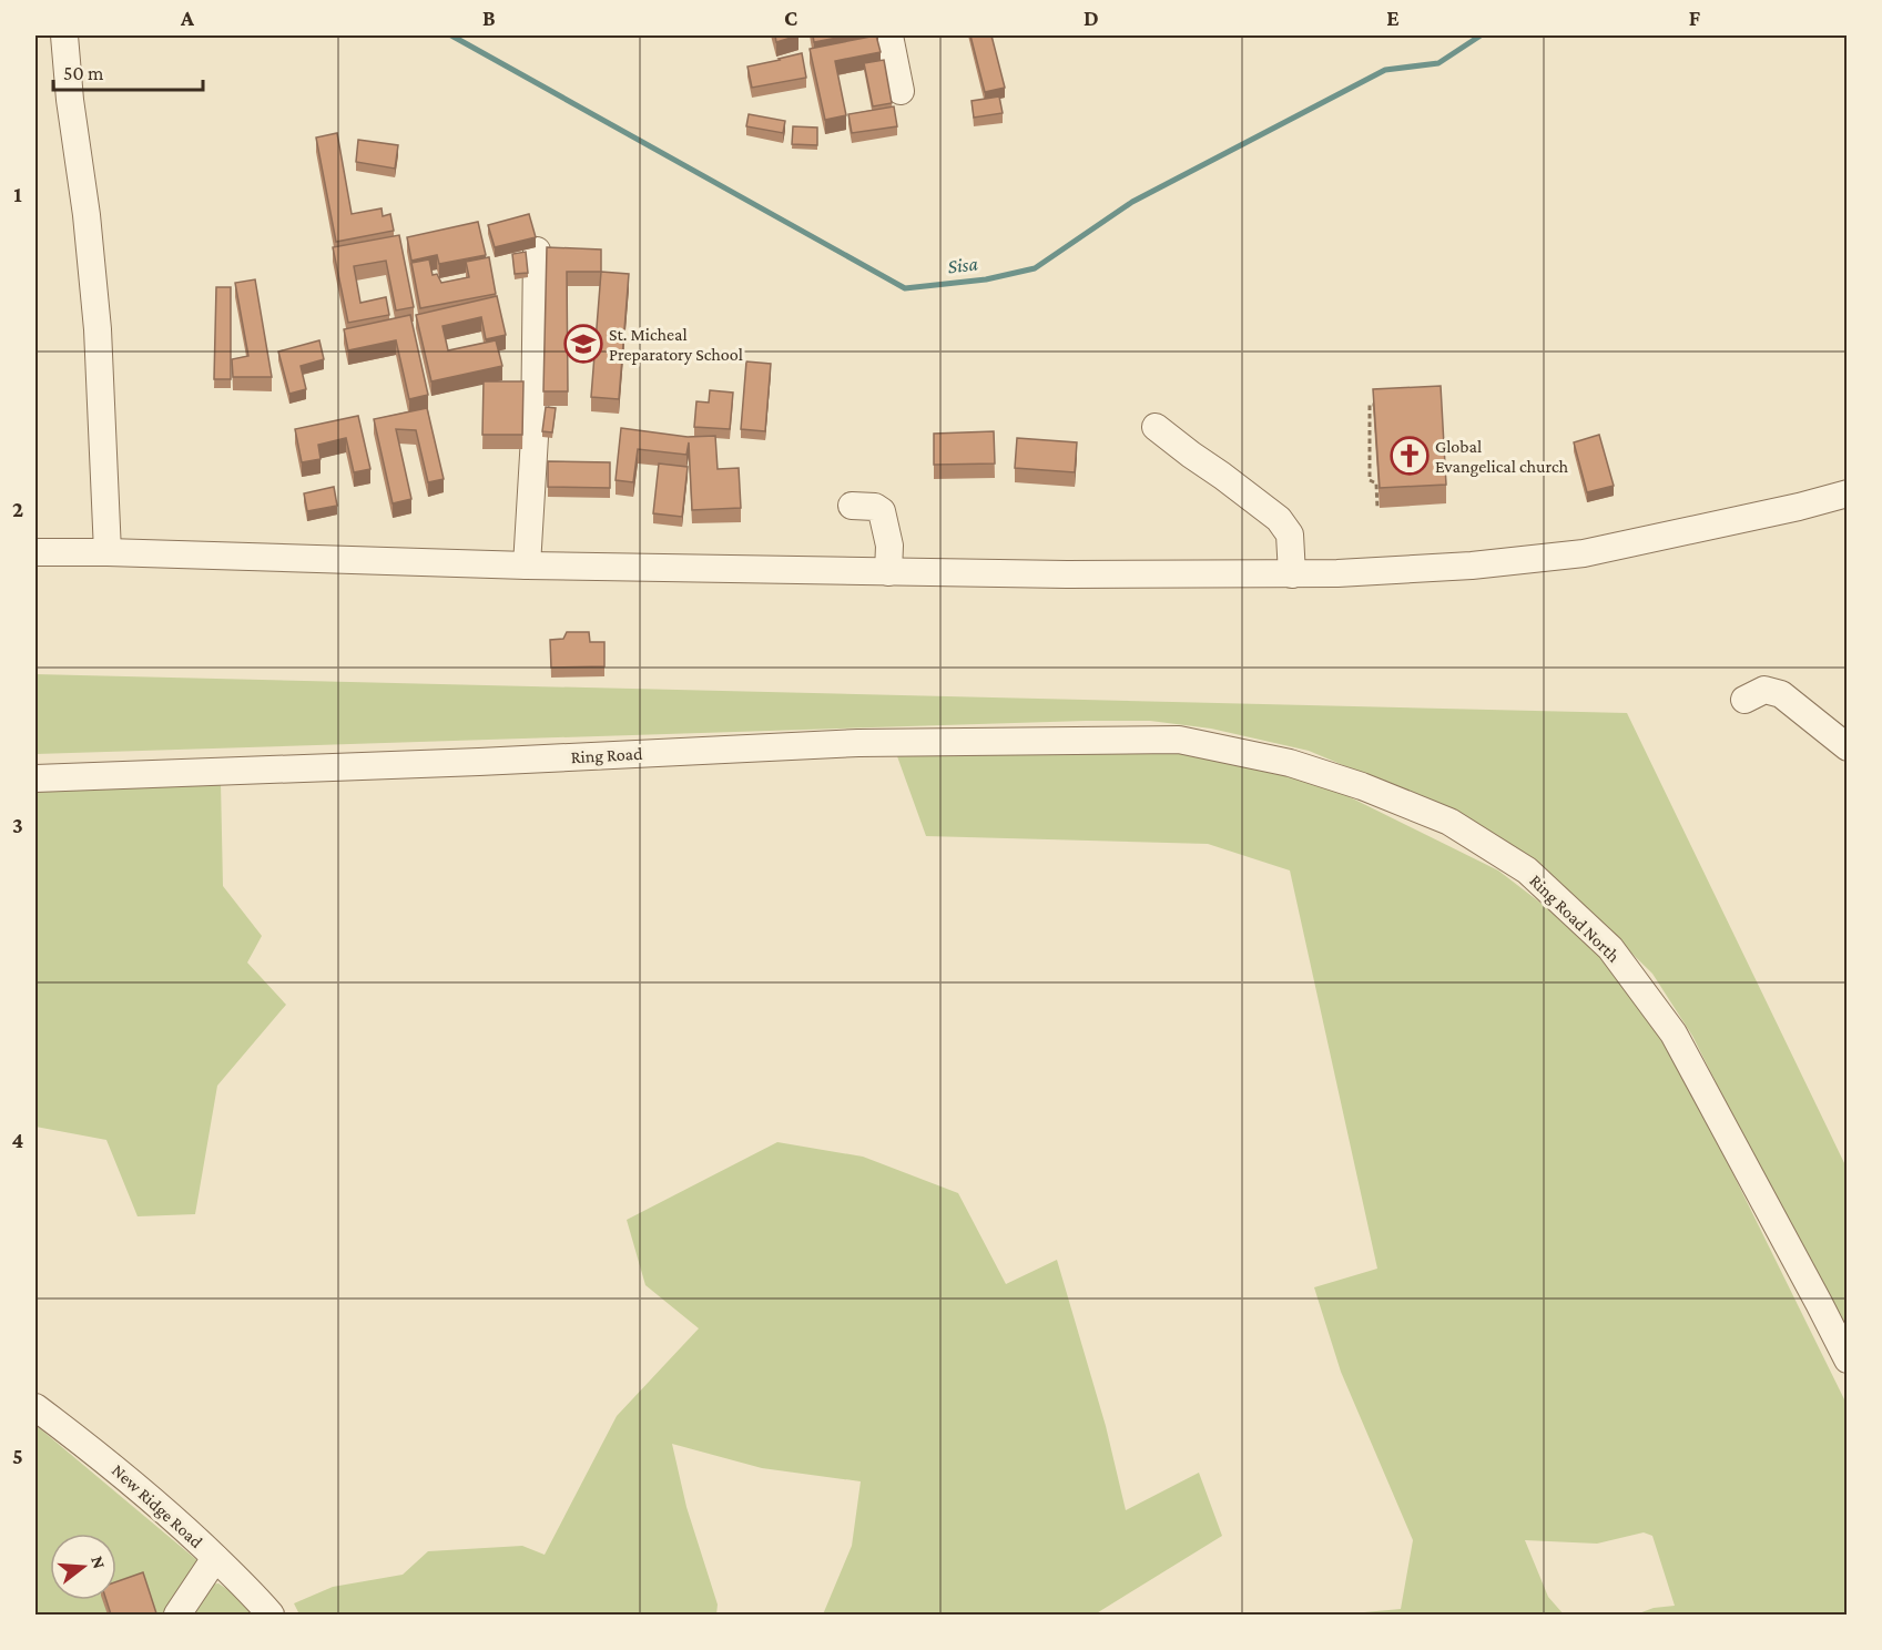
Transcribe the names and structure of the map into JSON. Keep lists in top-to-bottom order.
{
  "streets": {
    "street": ["Ring Road", "Ring Road North", "New Ridge Road"]
  },
  "crossings": [
    ["Ring Road", "Ring Road North"]
  ],
  "water": ["Sisa"],
  "places": {
    "school or university": ["St. Micheal Preparatory School"],
    "church": ["Global Evangelical church"]
  },
  "scale_bar": "50 m",
  "north": "right",
  "grid": {
    "columns": [
      "A",
      "B",
      "C",
      "D",
      "E",
      "F"
    ],
    "rows": [
      "1",
      "2",
      "3",
      "4",
      "5"
    ]
  }
}
